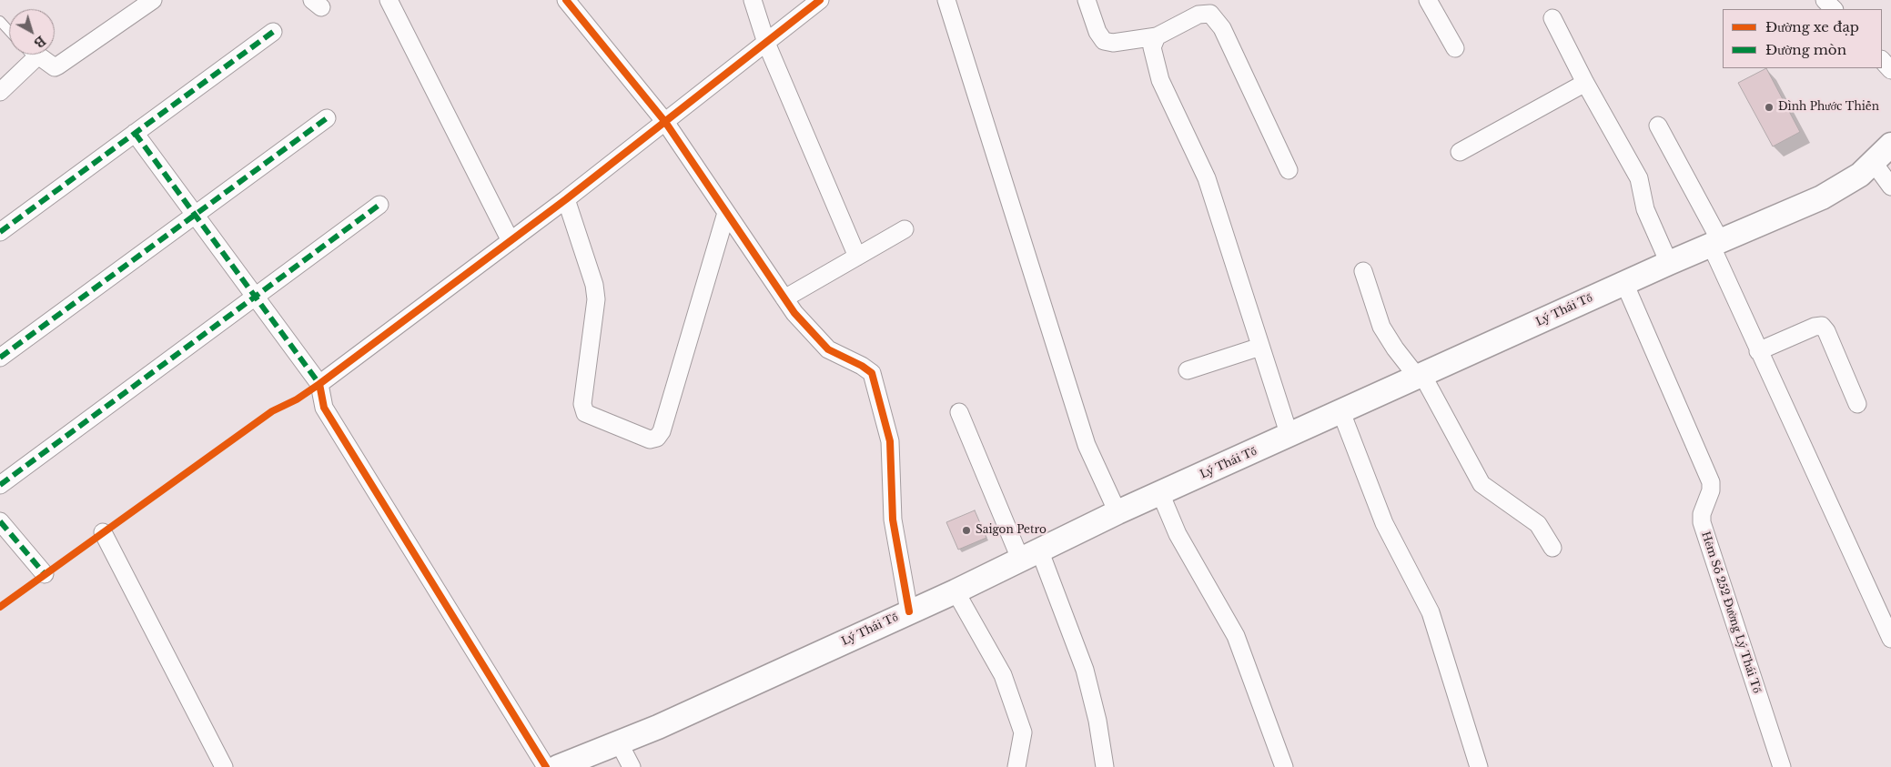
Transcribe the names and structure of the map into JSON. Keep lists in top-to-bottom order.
{
  "streets": {
    "main road": ["Lý Thái Tổ"],
    "street": ["Hẻm Số 252 Đường Lý Thái Tổ"]
  },
  "crossings": [
    ["Lý Thái Tổ", "Hẻm Số 252 Đường Lý Thái Tổ"]
  ],
  "places": ["Đình Phước Thiền", "Saigon Petro"],
  "legend": ["Đường xe đạp", "Đường mòn"],
  "north": "bottom right"
}
